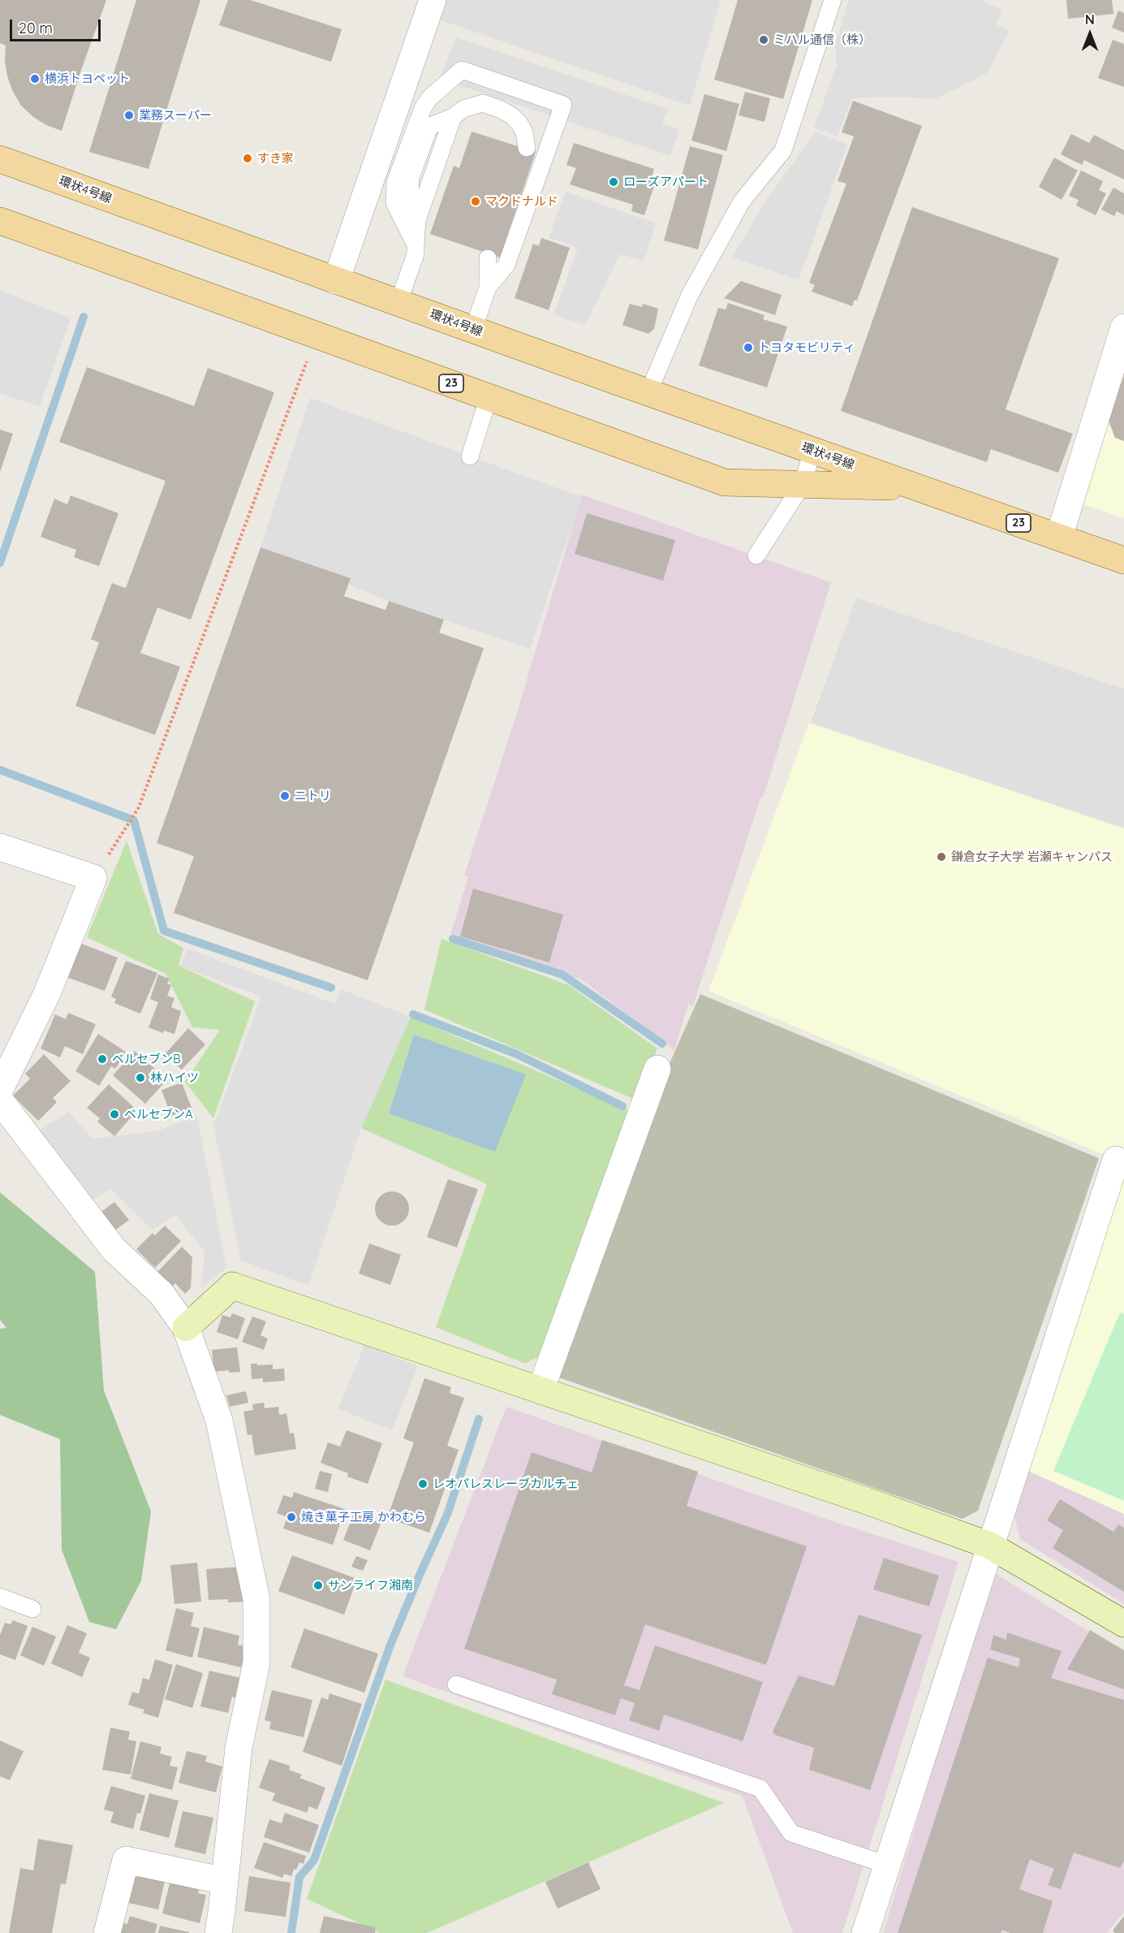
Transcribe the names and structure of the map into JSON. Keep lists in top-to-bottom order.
{
  "streets": {
    "main road": ["環状4号線", "23"]
  },
  "places": [
    "ミハル通信（株）",
    "横浜トヨペット",
    "業務スーパー",
    "すき家",
    "ローズアパート",
    "マクドナルド",
    "トヨタモビリティ",
    "ニトリ",
    "鎌倉女子大学 岩瀬キャンパス",
    "ベルセブンB",
    "林ハイツ",
    "ベルセブンA",
    "レオパレスレーブカルチェ",
    "焼き菓子工房 かわむら",
    "サンライフ湘南"
  ],
  "scale_bar": "20 m",
  "north": "top"
}
